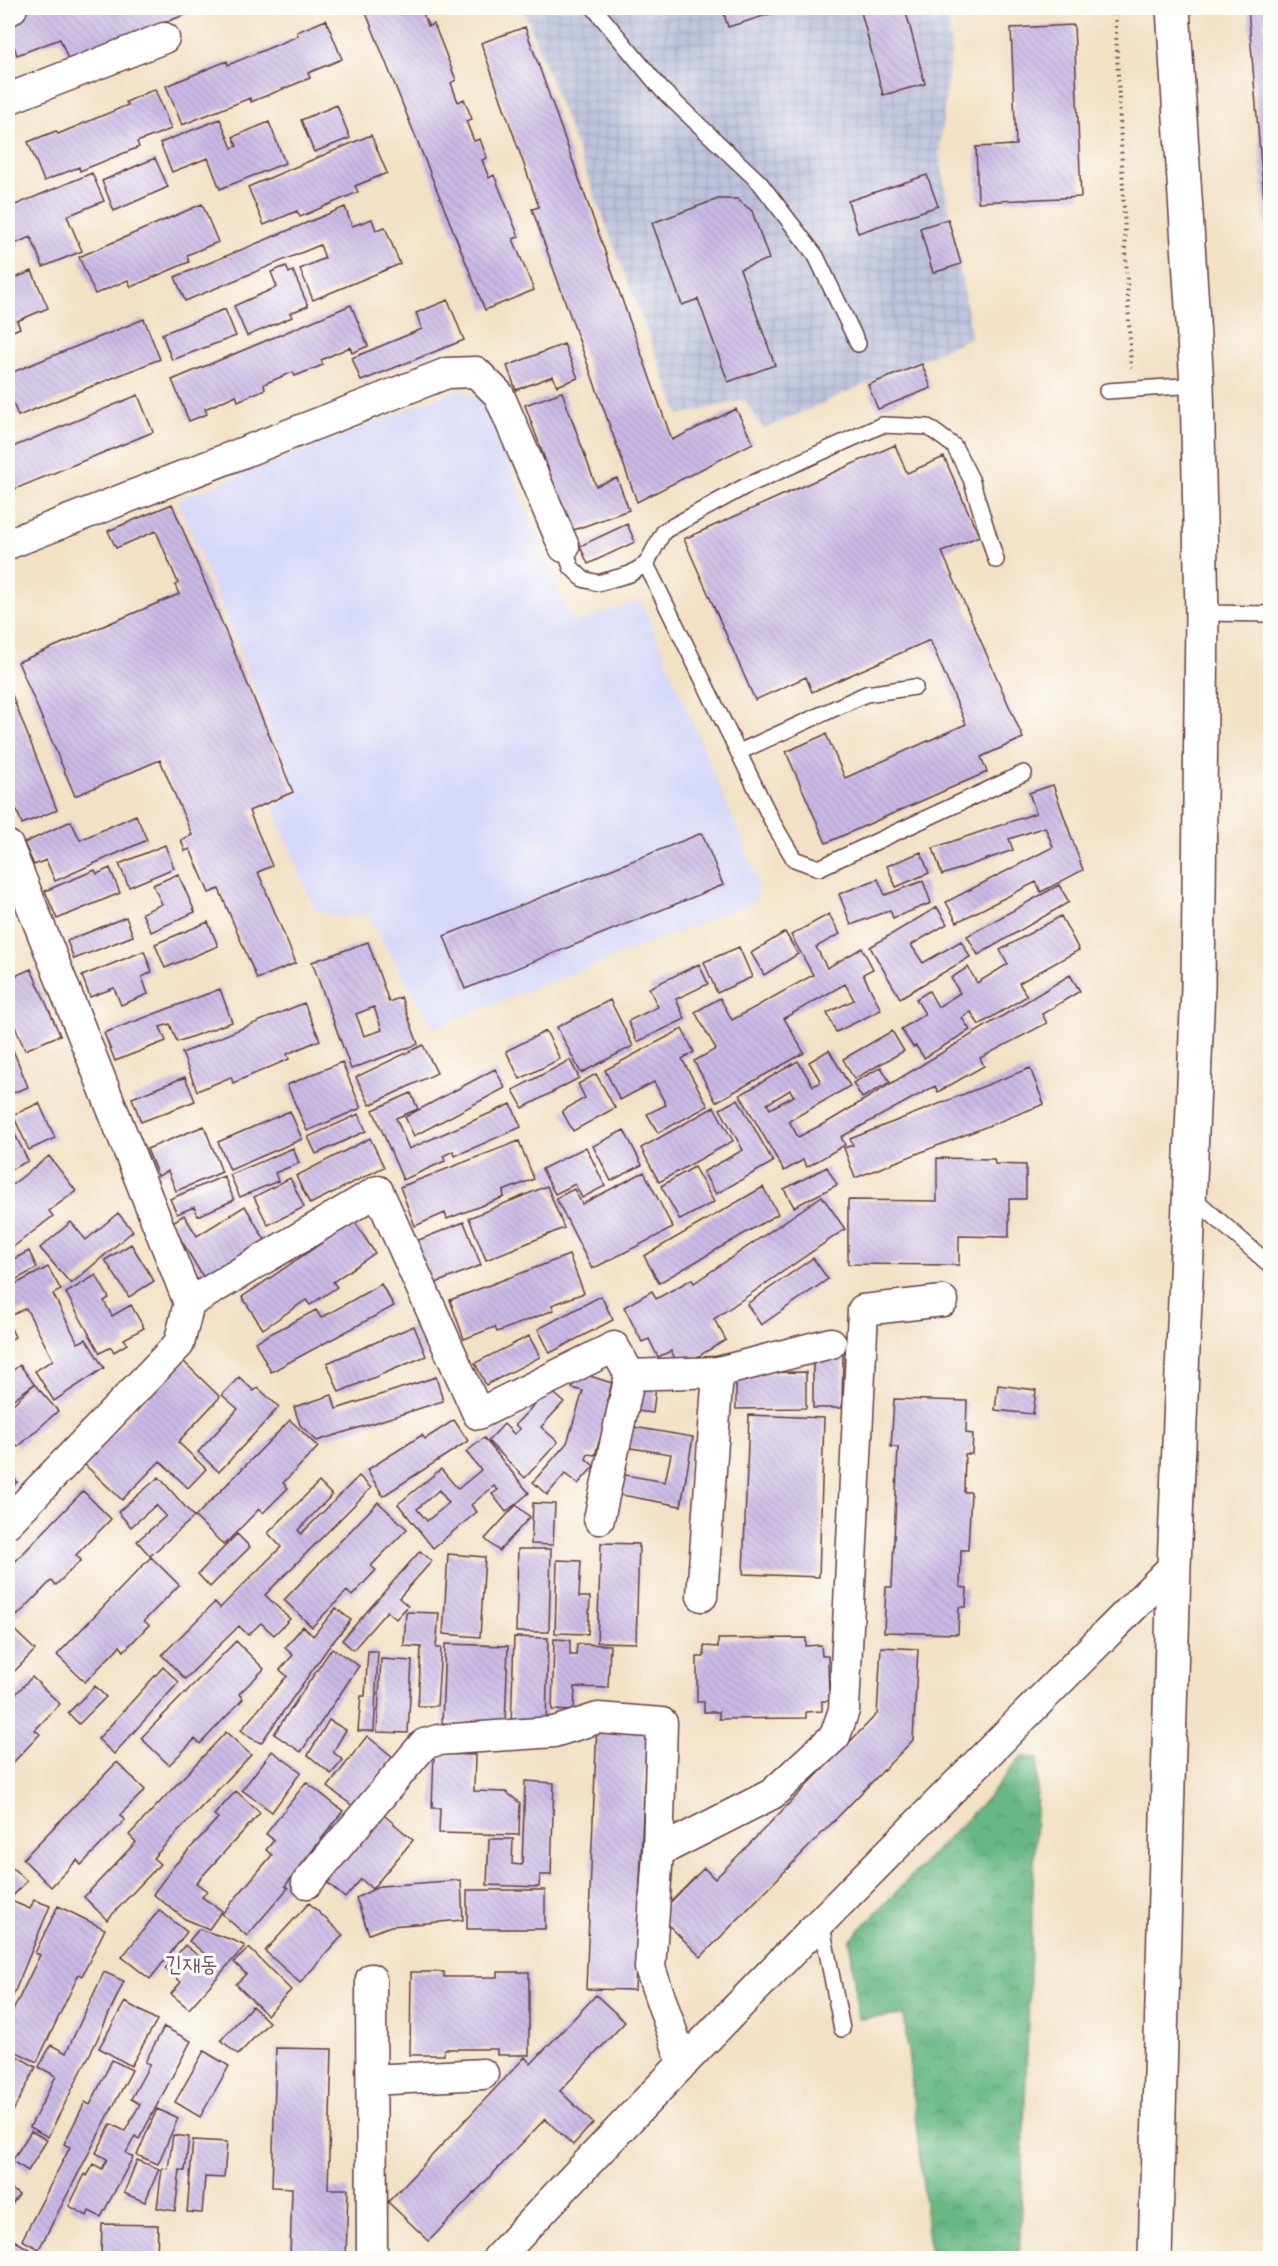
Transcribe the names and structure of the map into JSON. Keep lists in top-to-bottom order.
{
  "districts": ["긴재동"]
}
